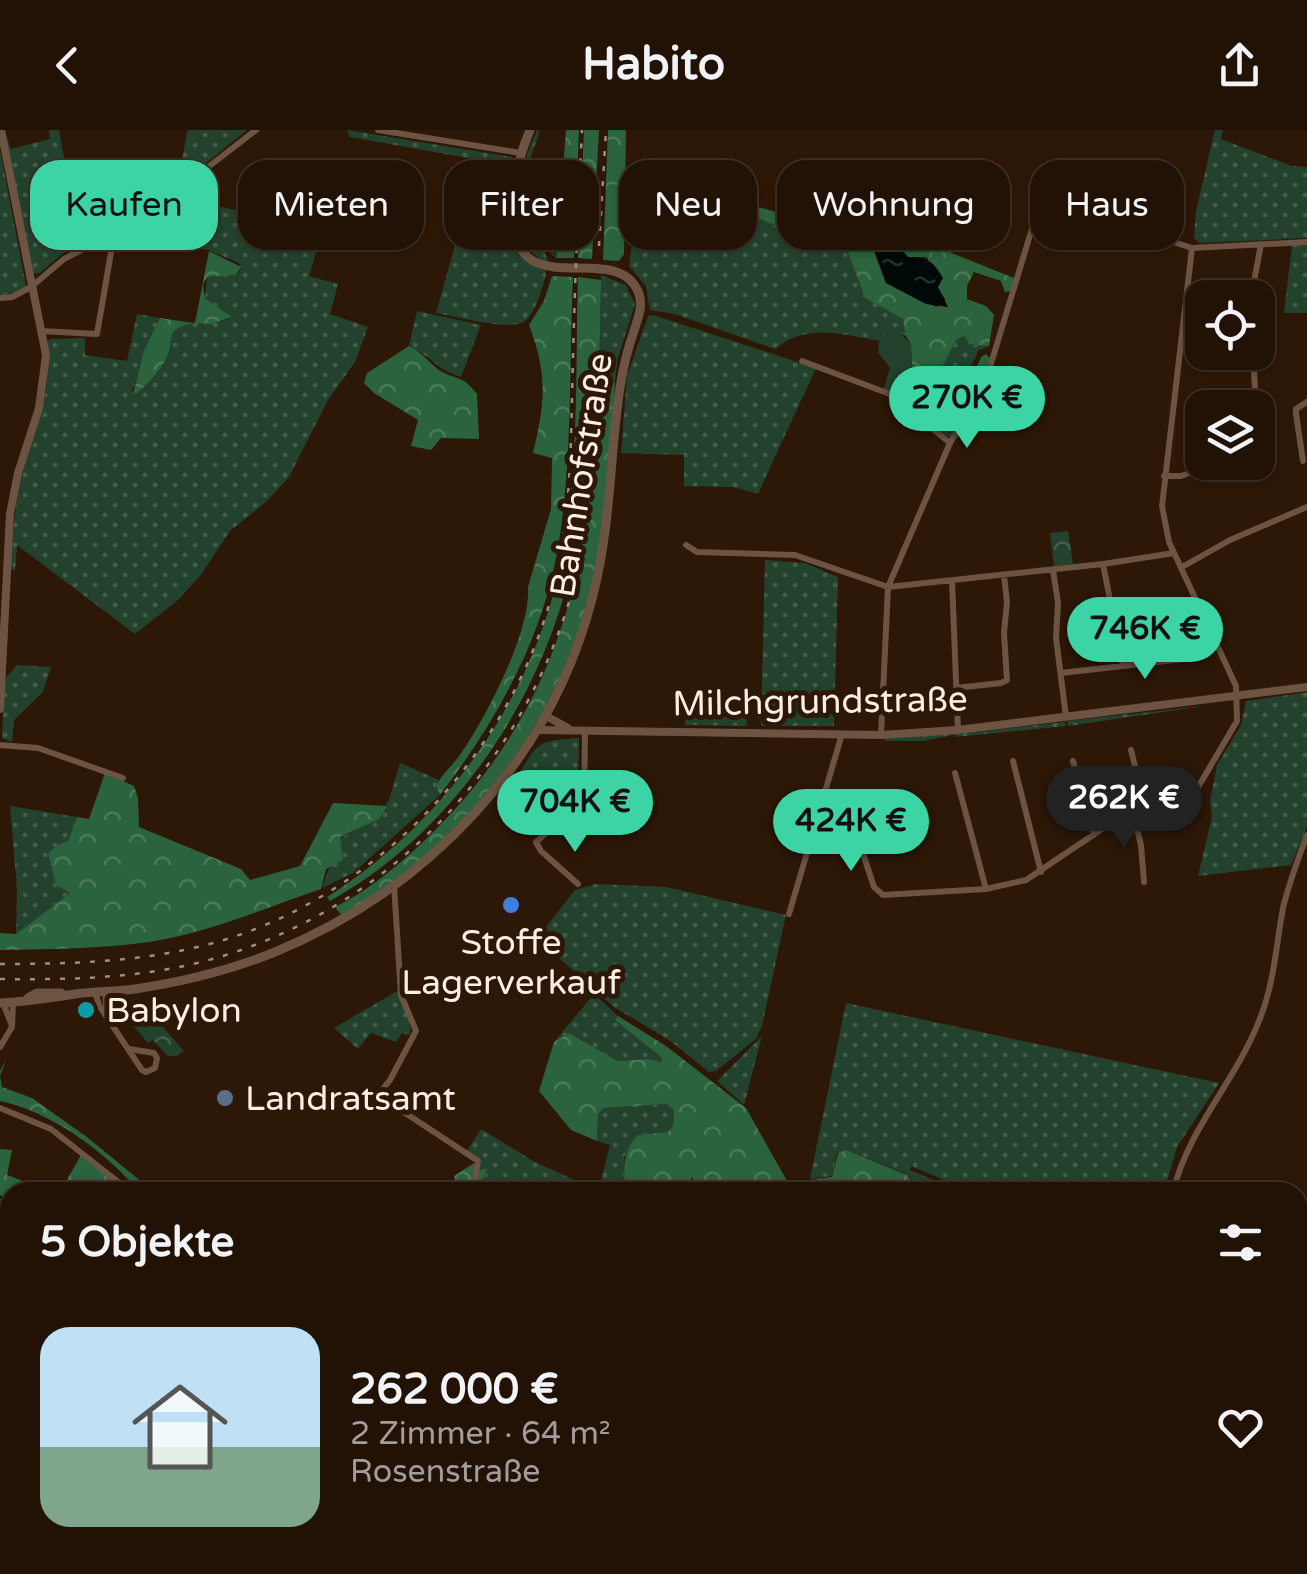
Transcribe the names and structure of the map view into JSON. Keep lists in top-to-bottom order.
{
  "streets": {
    "main road": ["Bahnhofstraße"],
    "street": ["Milchgrundstraße"]
  },
  "crossings": [
    ["Bahnhofstraße", "Milchgrundstraße"]
  ],
  "places": ["Stoffe Lagerverkauf", "Babylon", "Landratsamt"],
  "page": {
    "header": "Habito",
    "chip": [
      "Kaufen",
      "Mieten",
      "Filter",
      "Neu",
      "Wohnung",
      "Haus"
    ],
    "price": [
      "270K €",
      "746K €",
      "262K €",
      "704K €",
      "424K €"
    ],
    "heading": "5 Objekte",
    "list": [
      {
        "name": "262 000 €",
        "note": "2 Zimmer · 64 m² · Rosenstraße"
      }
    ]
  }
}
